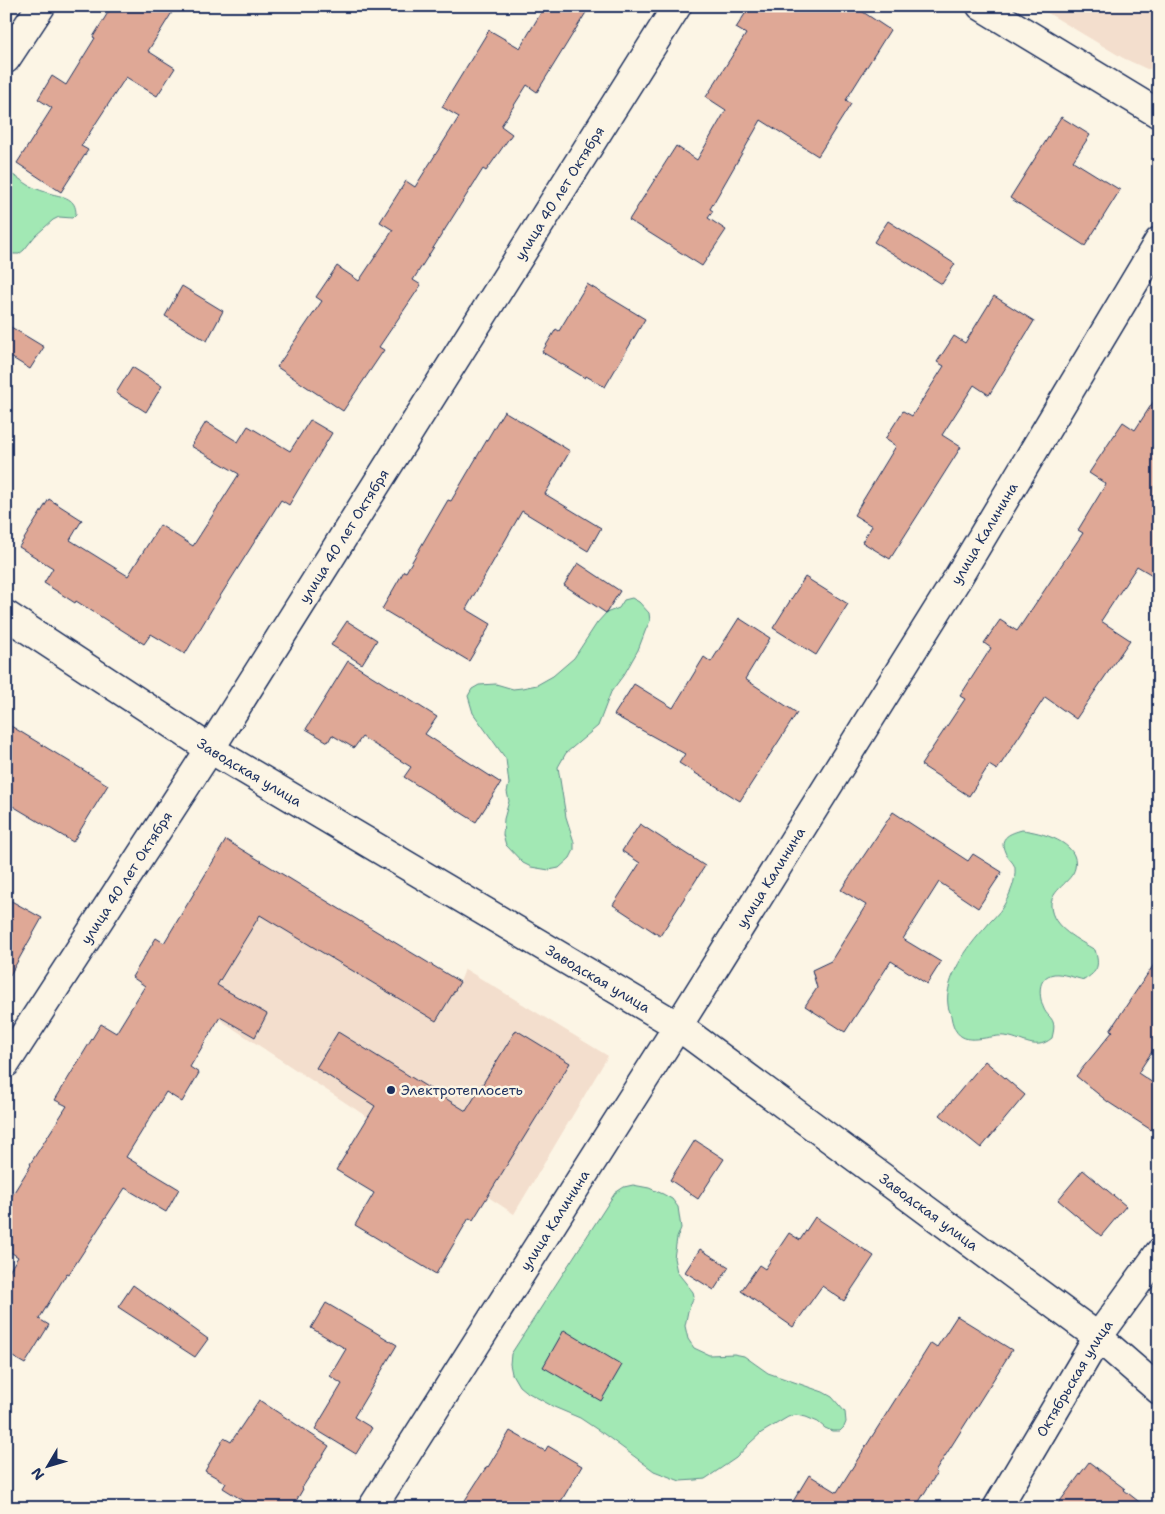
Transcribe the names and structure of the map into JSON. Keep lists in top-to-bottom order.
{
  "streets": {
    "street": [
      "улица 40 лет Октября",
      "улица Калинина",
      "Заводская улица",
      "Октябрьская улица"
    ]
  },
  "crossings": [
    ["улица 40 лет Октября", "Заводская улица"],
    ["улица Калинина", "Заводская улица"],
    ["Заводская улица", "Октябрьская улица"]
  ],
  "places": ["Электротеплосеть"],
  "north": "bottom left"
}
